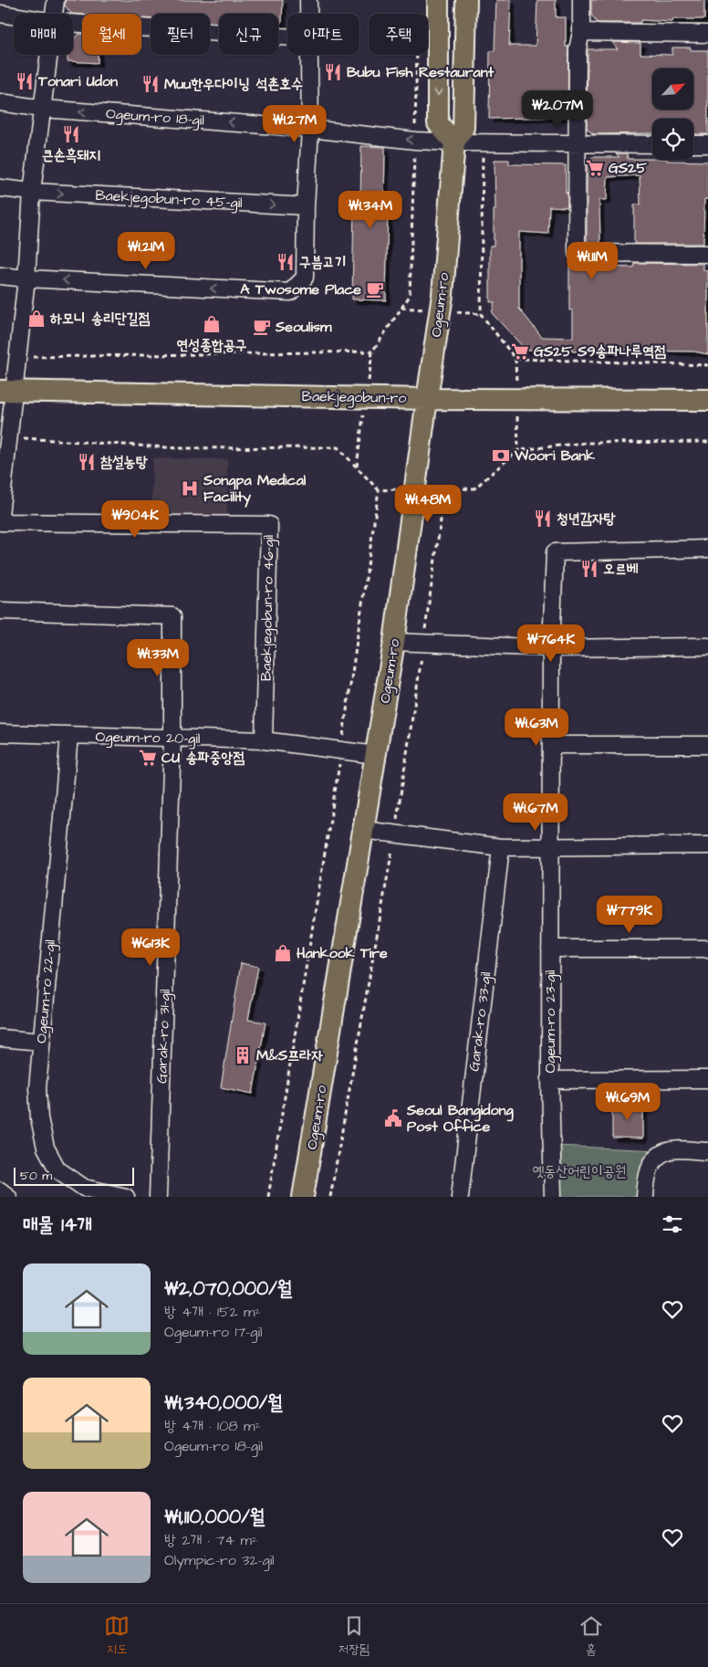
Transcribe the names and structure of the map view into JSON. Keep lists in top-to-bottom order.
{
  "streets": {
    "main road": ["Ogeum-ro", "Baekjegobun-ro"],
    "street": [
      "Ogeum-ro 18-gil",
      "Baekjegobun-ro 45-gil",
      "Baekjegobun-ro 46-gil",
      "Ogeum-ro 20-gil",
      "Ogeum-ro 22-gil",
      "Garak-ro 33-gil",
      "Ogeum-ro 23-gil",
      "Garak-ro 31-gil"
    ]
  },
  "crossings": [
    ["Ogeum-ro 18-gil", "Ogeum-ro"],
    ["Ogeum-ro", "Baekjegobun-ro"],
    ["Ogeum-ro", "Ogeum-ro 20-gil"],
    ["Baekjegobun-ro 46-gil", "Ogeum-ro 20-gil"],
    ["Ogeum-ro 20-gil", "Ogeum-ro 22-gil"],
    ["Ogeum-ro 20-gil", "Garak-ro 31-gil"]
  ],
  "one_way": ["Baekjegobun-ro 45-gil"],
  "parks": ["옛동산어린이공원"],
  "places": {
    "restaurant": [
      "Bubu Fish Restaurant",
      "Tonari Udon",
      "Muu한우다이닝 석촌호수",
      "큰손흑돼지",
      "구븜고기",
      "참설농탕",
      "청년감자탕",
      "오르베"
    ],
    "supermarket": ["GS25", "GS25 S9송파나루역점", "CU 송파중앙점"],
    "cafe": ["A Twosome Place", "Seoulism"],
    "shop": ["하모니 송리단길점", "연성종합공구", "Hankook Tire"],
    "bank": ["Woori Bank"],
    "hospital": ["Songpa Medical Facility"],
    "building": ["M&S프라자"],
    "public building": ["Seoul Bangidong Post Office"]
  },
  "scale_bar": "50 m",
  "north": "top right",
  "page": {
    "chip": [
      "매매",
      "월세",
      "필터",
      "신규",
      "아파트",
      "주택"
    ],
    "price": [
      "₩2.07M",
      "₩1.27M",
      "₩1.34M",
      "₩1.21M",
      "₩1.11M",
      "₩1.48M",
      "₩904K",
      "₩764K",
      "₩1.33M",
      "₩1.63M",
      "₩1.67M",
      "₩779K",
      "₩613K",
      "₩1.69M"
    ],
    "scale": "50 m",
    "heading": "매물 14개",
    "list": [
      {
        "name": "₩2,070,000/월",
        "note": "방 4개 · 152 m² · Ogeum-ro 17-gil"
      },
      {
        "name": "₩1,340,000/월",
        "note": "방 4개 · 108 m² · Ogeum-ro 18-gil"
      },
      {
        "name": "₩1,110,000/월",
        "note": "방 2개 · 74 m² · Olympic-ro 32-gil"
      }
    ],
    "tabs": ["지도", "저장됨", "홈"]
  }
}
